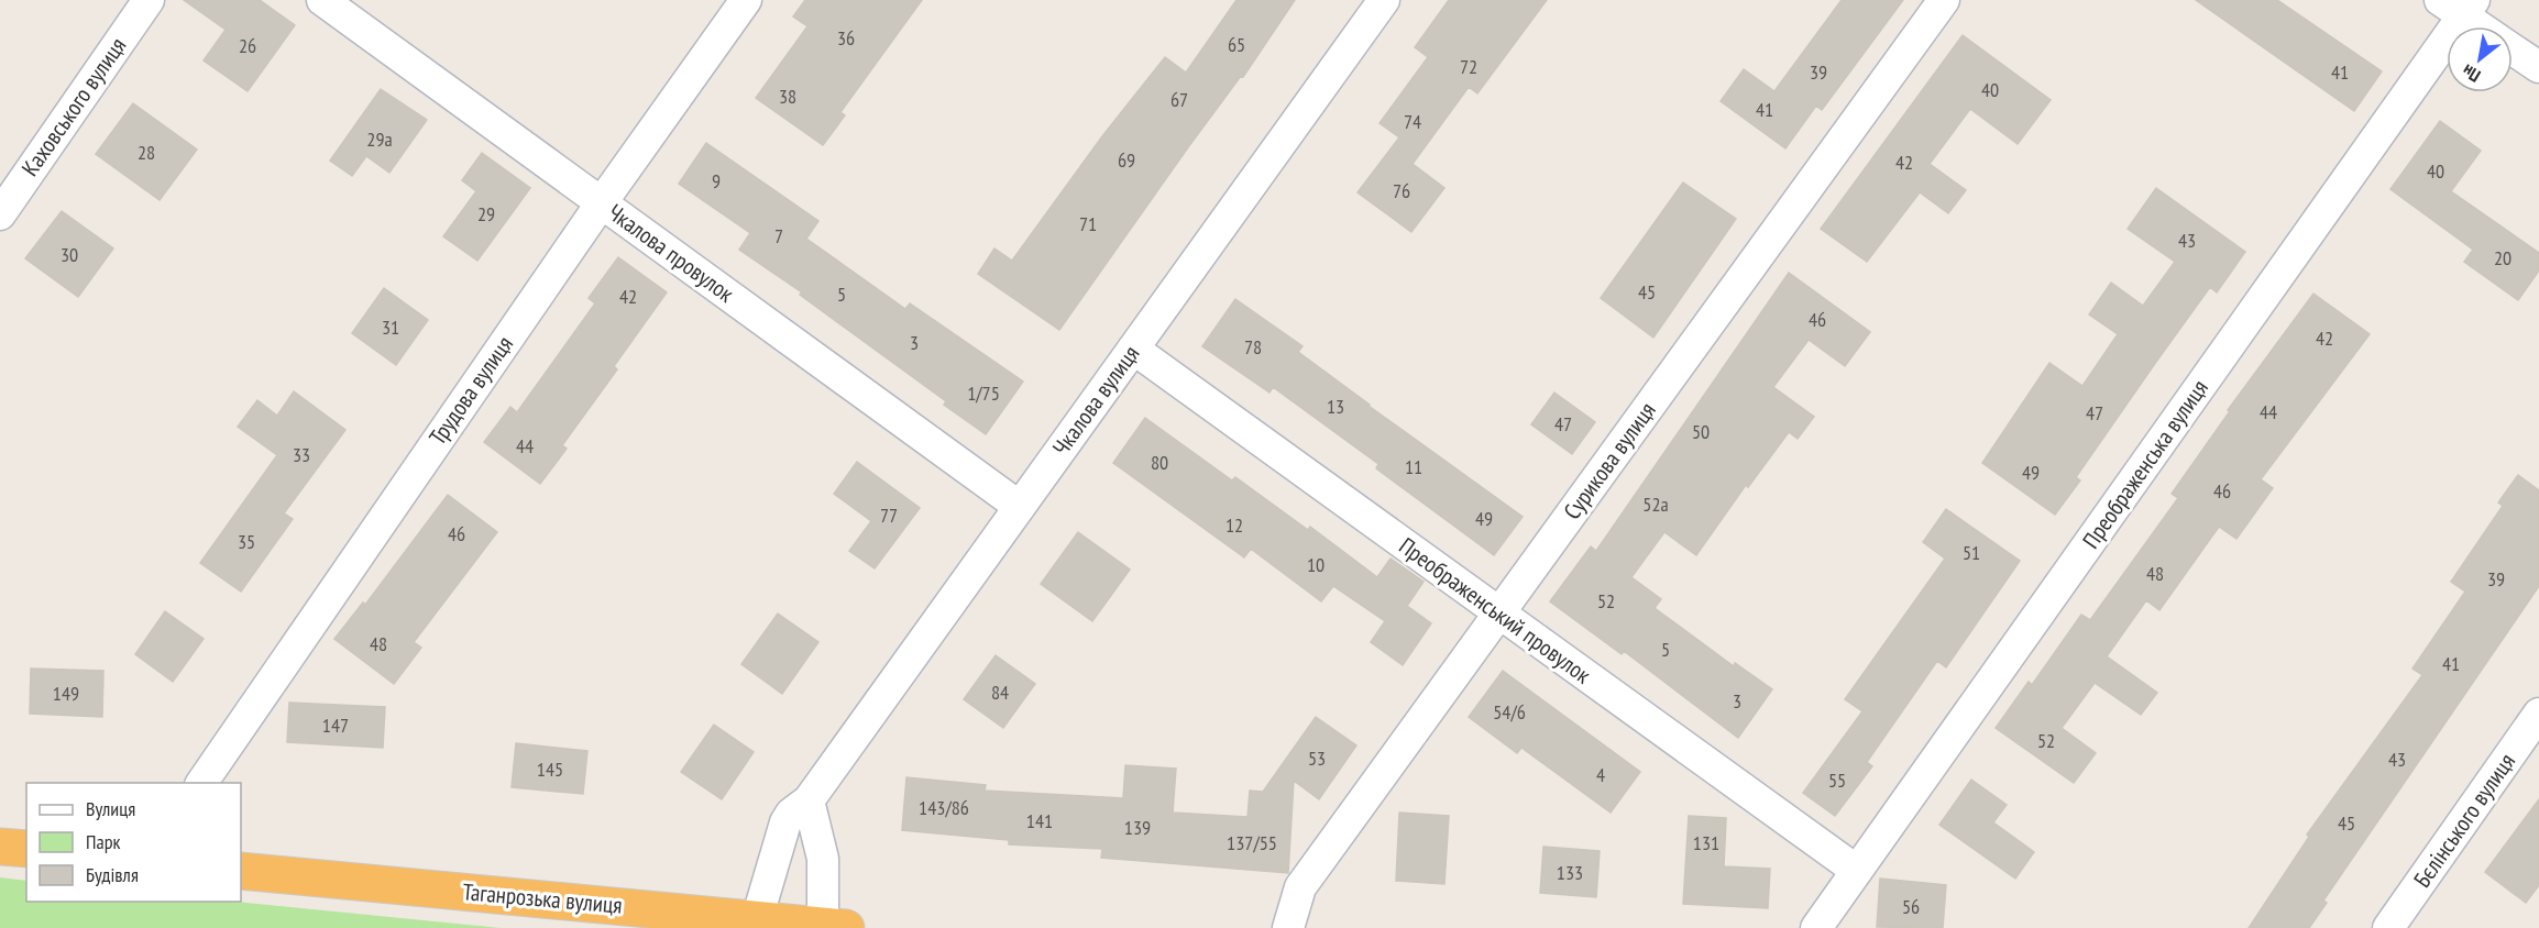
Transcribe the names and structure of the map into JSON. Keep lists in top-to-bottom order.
{
  "streets": {
    "highway": ["Таганрозька вулиця"],
    "street": [
      "Каховського вулиця",
      "Чкалова провулок",
      "Трудова вулиця",
      "Чкалова вулиця",
      "Сурикова вулиця",
      "Преображенська вулиця",
      "Преображенський провулок",
      "Бєлінського вулиця"
    ]
  },
  "crossings": [
    ["Чкалова провулок", "Трудова вулиця"],
    ["Чкалова провулок", "Чкалова вулиця"],
    ["Чкалова вулиця", "Преображенський провулок"],
    ["Чкалова вулиця", "Таганрозька вулиця"],
    ["Сурикова вулиця", "Преображенський провулок"],
    ["Преображенська вулиця", "Преображенський провулок"]
  ],
  "house_numbers": [
    "36",
    "65",
    "26",
    "72",
    "39",
    "41",
    "40",
    "38",
    "67",
    "41",
    "74",
    "29а",
    "28",
    "69",
    "42",
    "40",
    "9",
    "76",
    "29",
    "71",
    "7",
    "43",
    "30",
    "20",
    "45",
    "5",
    "42",
    "46",
    "31",
    "42",
    "3",
    "78",
    "1/75",
    "13",
    "44",
    "47",
    "47",
    "50",
    "44",
    "33",
    "80",
    "11",
    "49",
    "46",
    "52а",
    "77",
    "49",
    "12",
    "46",
    "35",
    "51",
    "10",
    "48",
    "39",
    "52",
    "48",
    "5",
    "41",
    "84",
    "149",
    "3",
    "54/6",
    "147",
    "52",
    "53",
    "43",
    "145",
    "4",
    "55",
    "143/86",
    "141",
    "45",
    "139",
    "137/55",
    "131",
    "133",
    "56"
  ],
  "legend": ["Вулиця", "Парк", "Будівля"],
  "north": "bottom left"
}
